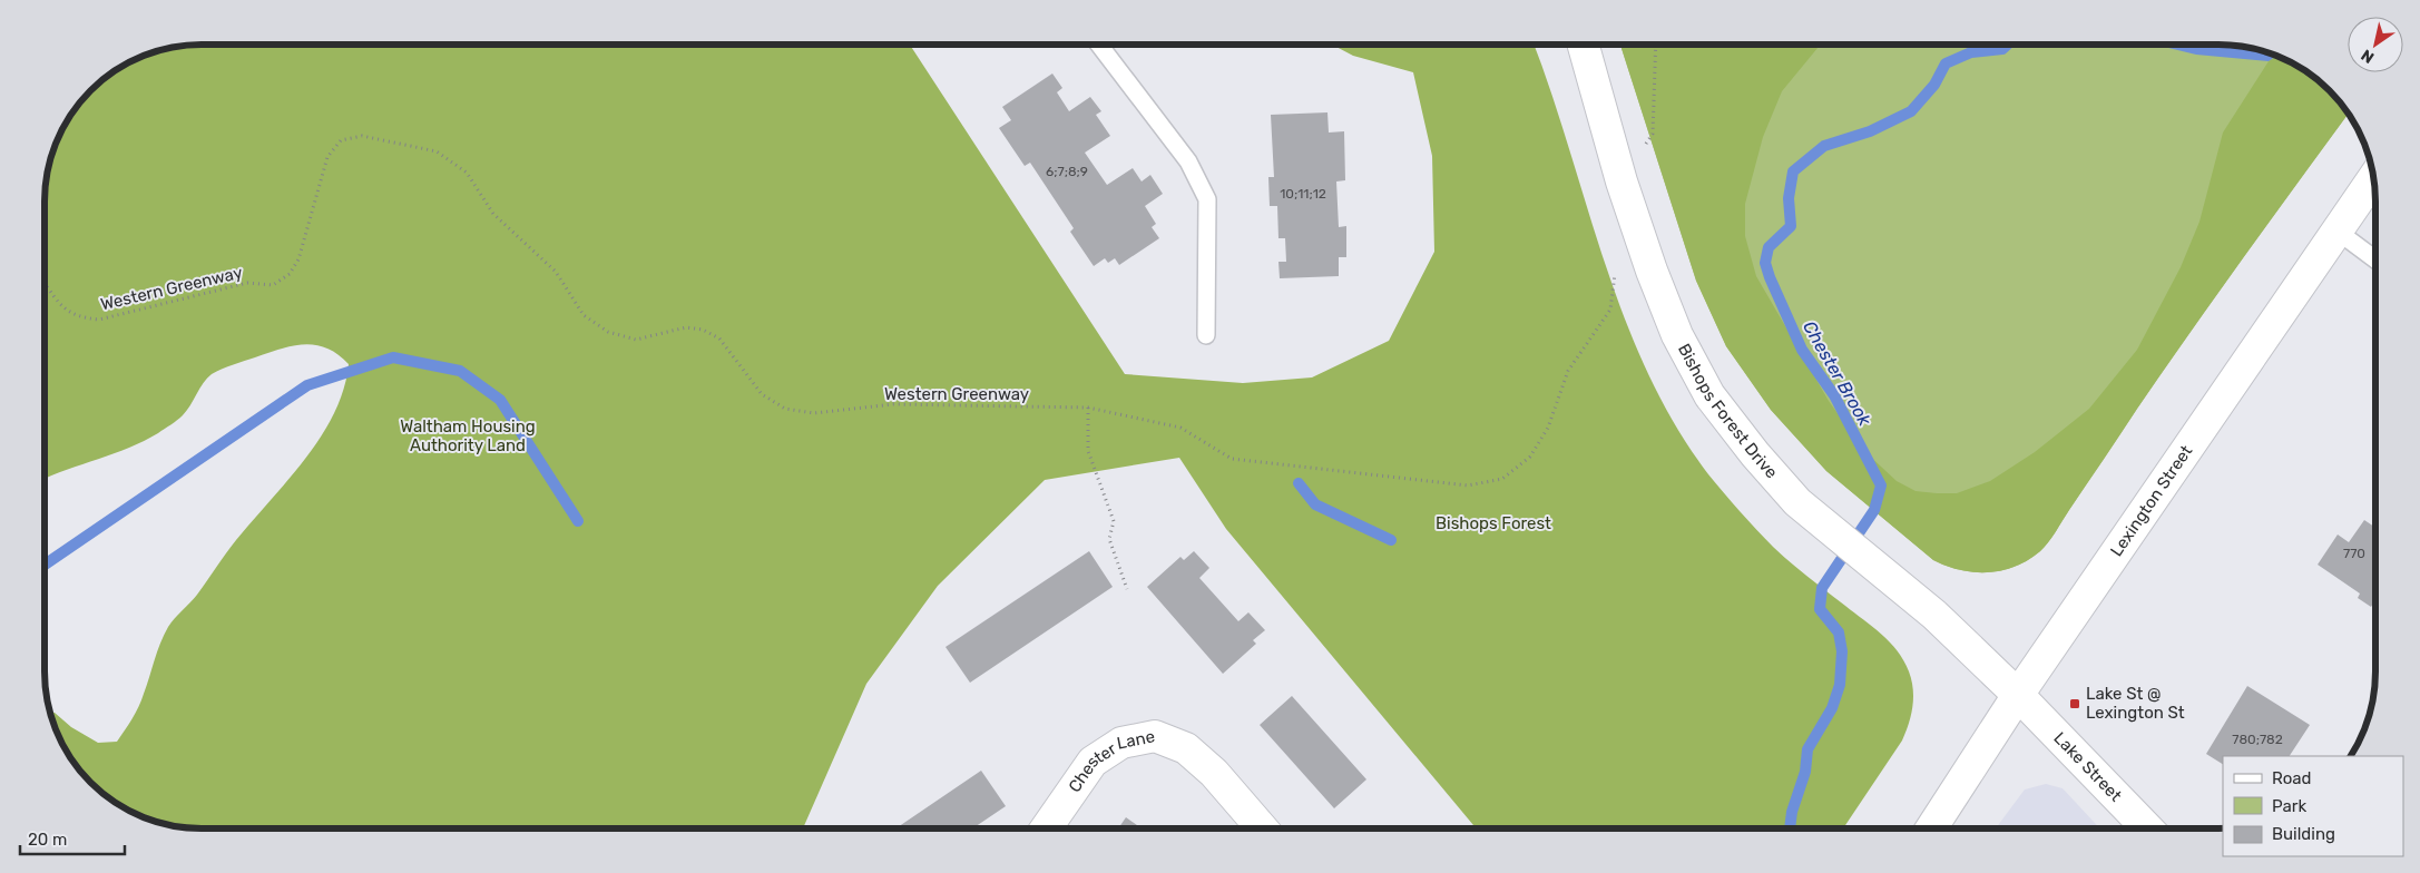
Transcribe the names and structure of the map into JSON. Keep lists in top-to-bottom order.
{
  "streets": {
    "street": [
      "Bishops Forest Drive",
      "Lexington Street",
      "Lake Street",
      "Chester Lane"
    ],
    "path": ["Western Greenway"]
  },
  "crossings": [
    ["Bishops Forest Drive", "Lexington Street"],
    ["Bishops Forest Drive", "Lake Street"],
    ["Lexington Street", "Lake Street"]
  ],
  "water": ["Chester Brook"],
  "parks": ["Waltham Housing Authority Land", "Bishops Forest"],
  "places": {
    "transit": ["Lake St @ Lexington St"]
  },
  "house_numbers": [
    "6;7;8;9",
    "10;11;12",
    "770",
    "780;782"
  ],
  "legend": ["Road", "Park", "Building"],
  "scale_bar": "20 m",
  "north": "bottom left"
}
